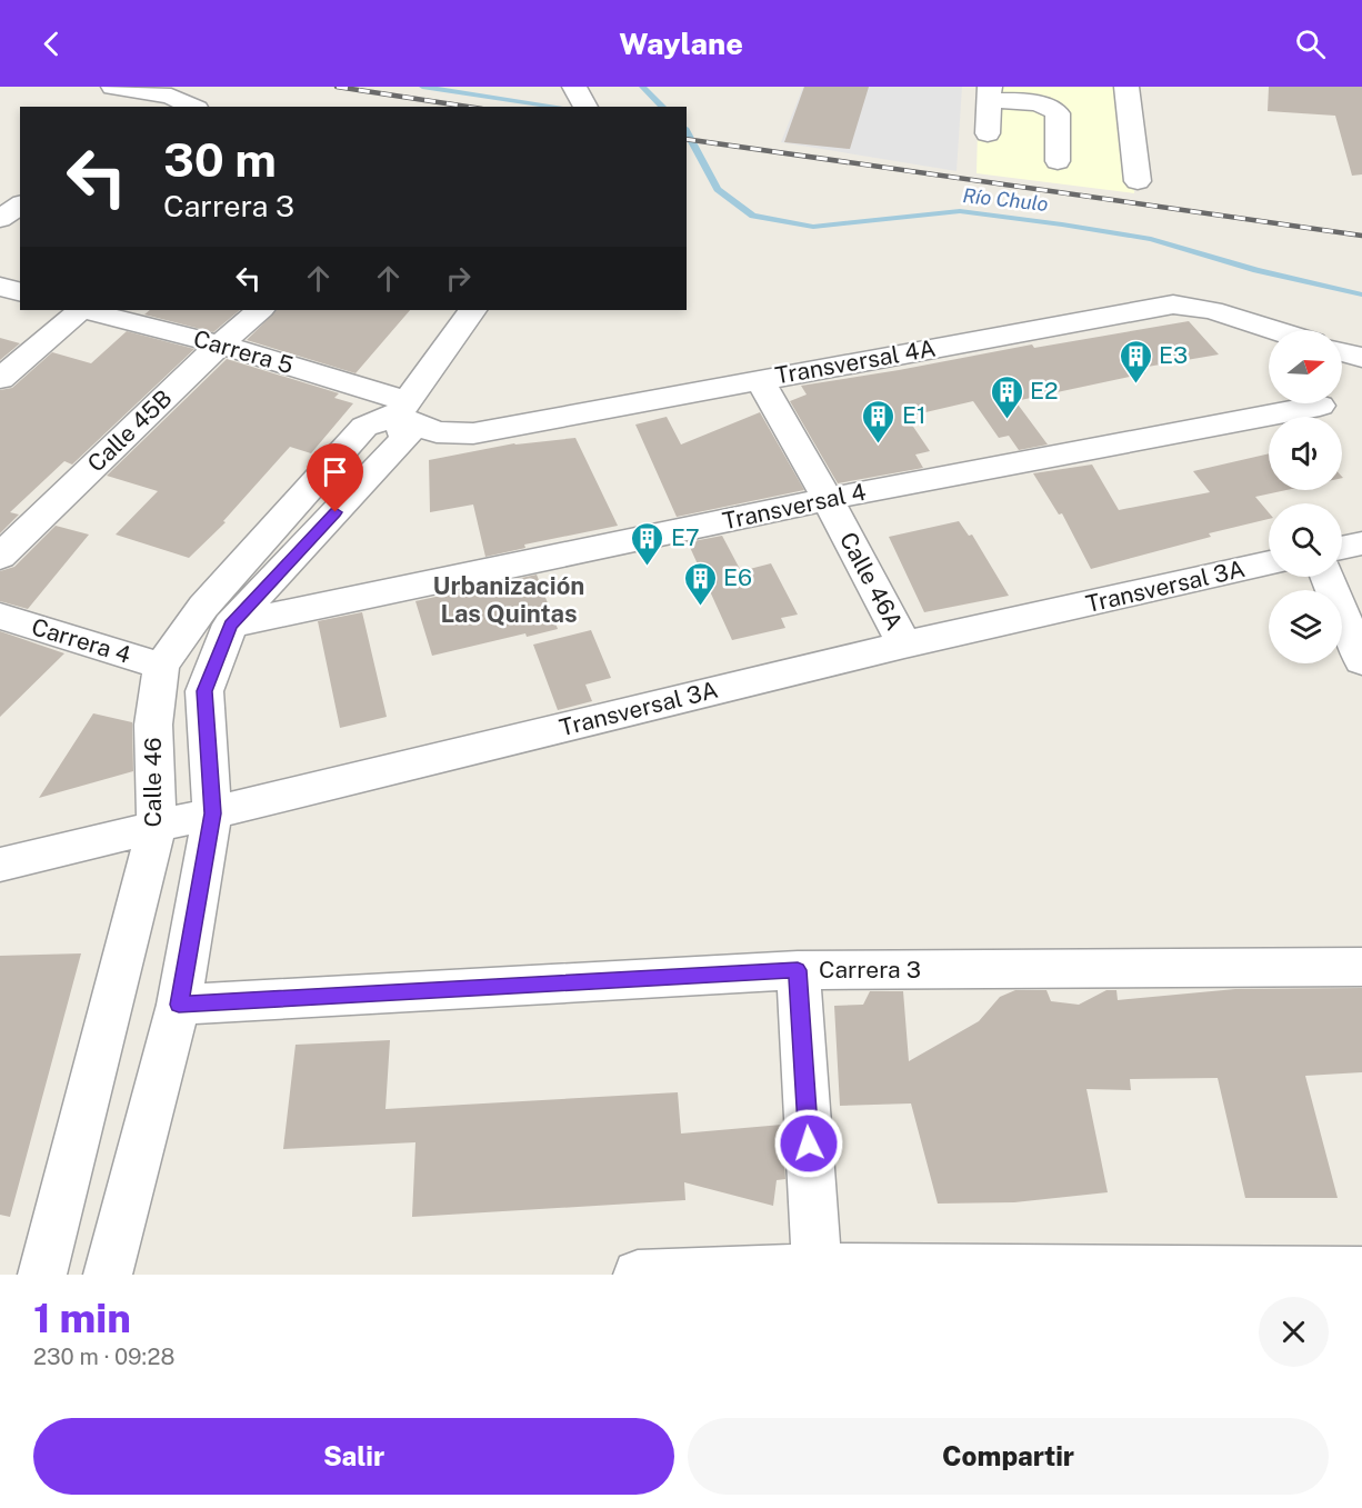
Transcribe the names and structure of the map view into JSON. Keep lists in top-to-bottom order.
{
  "streets": {
    "street": [
      "Carrera 5",
      "Transversal 4A",
      "Calle 45B",
      "Transversal 4",
      "Calle 46A",
      "Transversal 3A",
      "Carrera 4",
      "Calle 46",
      "Carrera 3"
    ]
  },
  "crossings": [
    ["Carrera 5", "Transversal 4A"],
    ["Carrera 5", "Calle 45B"],
    ["Carrera 5", "Calle 46"],
    ["Transversal 4A", "Calle 46A"],
    ["Transversal 4A", "Calle 46"],
    ["Transversal 4", "Calle 46A"],
    ["Calle 46A", "Transversal 3A"],
    ["Transversal 3A", "Calle 46"],
    ["Carrera 4", "Calle 46"]
  ],
  "districts": ["Urbanización Las Quintas"],
  "water": ["Río Chulo"],
  "places": {
    "building": [
      "E3",
      "E2",
      "E1",
      "E7",
      "E6"
    ]
  },
  "north": "right",
  "page": {
    "header": "Waylane",
    "turn": ["30 m", "Carrera 3"],
    "heading": ["1 min", "230 m · 09:28"],
    "buttons": ["Salir", "Compartir"]
  }
}
